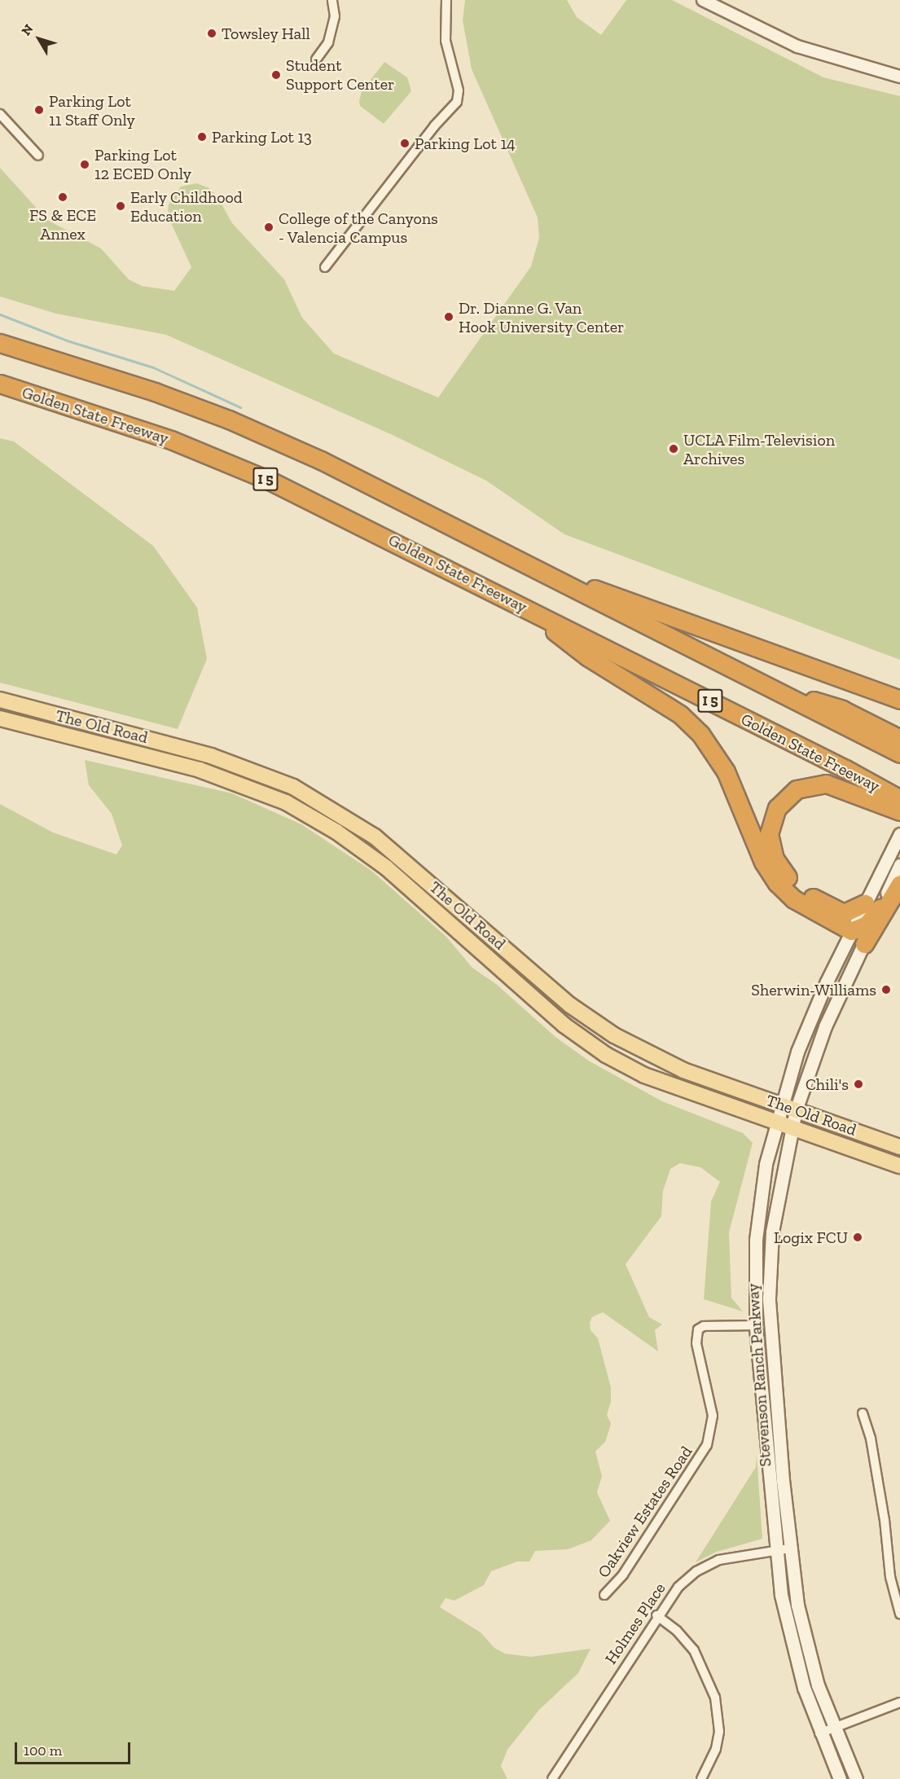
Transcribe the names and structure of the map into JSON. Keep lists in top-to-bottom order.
{
  "streets": {
    "highway": ["Golden State Freeway", "I 5"],
    "main road": ["The Old Road", "Stevenson Ranch Parkway"],
    "street": ["Oakview Estates Road", "Holmes Place"]
  },
  "crossings": [
    ["The Old Road", "Stevenson Ranch Parkway"],
    ["Stevenson Ranch Parkway", "Oakview Estates Road"],
    ["Stevenson Ranch Parkway", "Holmes Place"]
  ],
  "places": [
    "Towsley Hall",
    "Student Support Center",
    "Parking Lot 11 Staff Only",
    "Parking Lot 13",
    "Parking Lot 14",
    "Parking Lot 12 ECED Only",
    "FS & ECE Annex",
    "Early Childhood Education",
    "College of the Canyons - Valencia Campus",
    "Dr. Dianne G. Van Hook University Center",
    "UCLA Film-Television Archives",
    "Sherwin-Williams",
    "Chili's",
    "Logix FCU"
  ],
  "scale_bar": "100 m",
  "north": "top left"
}
